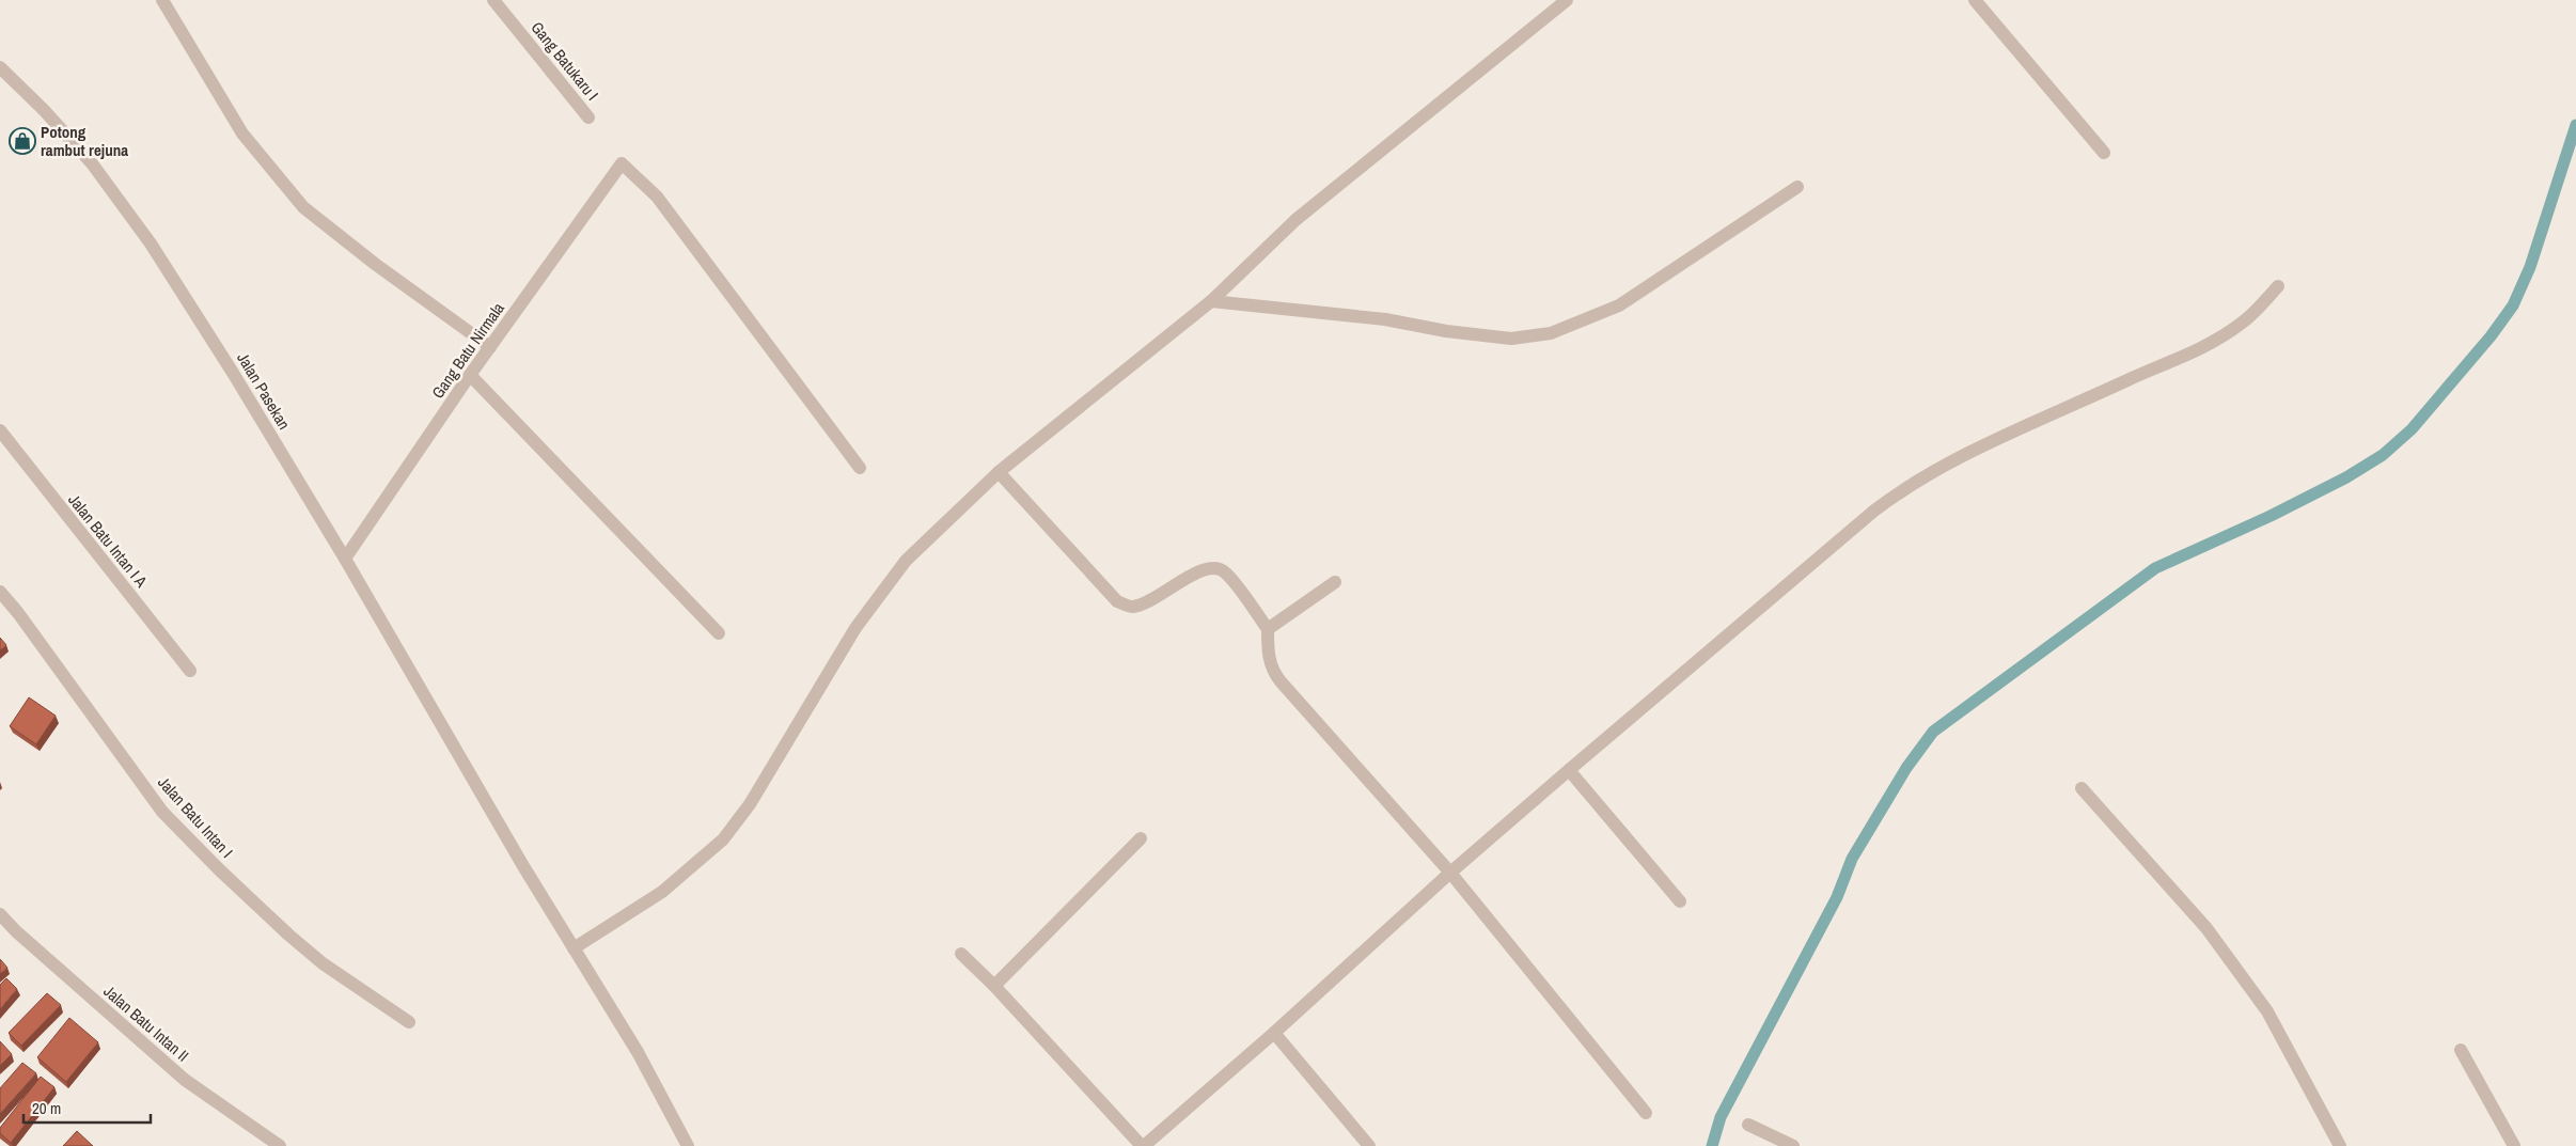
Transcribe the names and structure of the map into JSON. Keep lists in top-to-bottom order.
{
  "streets": {
    "street": [
      "Gang Batukaru I",
      "Gang Batu Nirmala",
      "Jalan Pasekan",
      "Jalan Batu Intan I A",
      "Jalan Batu Intan I",
      "Jalan Batu Intan II"
    ]
  },
  "crossings": [
    ["Gang Batu Nirmala", "Jalan Pasekan"]
  ],
  "places": {
    "shop": ["Potong rambut rejuna"]
  },
  "scale_bar": "20 m"
}
